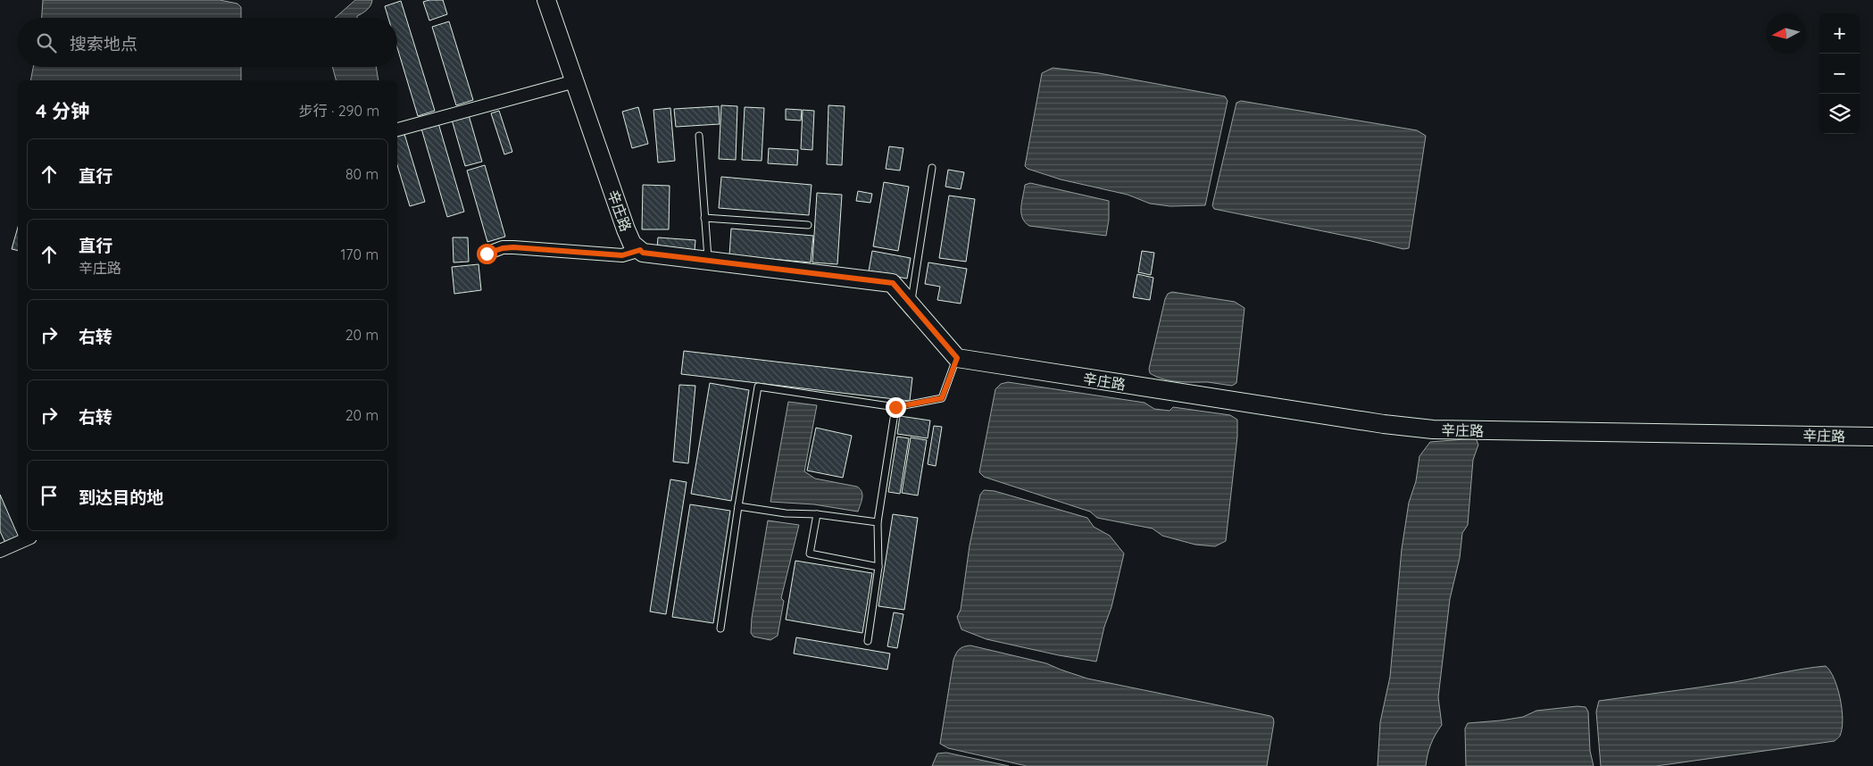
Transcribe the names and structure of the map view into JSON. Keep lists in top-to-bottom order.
{
  "streets": {
    "street": ["辛庄路"]
  },
  "north": "left",
  "page": {
    "map_buttons": ["+", "−"],
    "search": "搜索地点",
    "heading": ["4 分钟", "步行 · 290 m"],
    "list": [
      ["直行", "80 m"],
      ["直行", "辛庄路", "170 m"],
      ["右转", "20 m"],
      ["右转", "20 m"],
      "到达目的地"
    ]
  }
}
